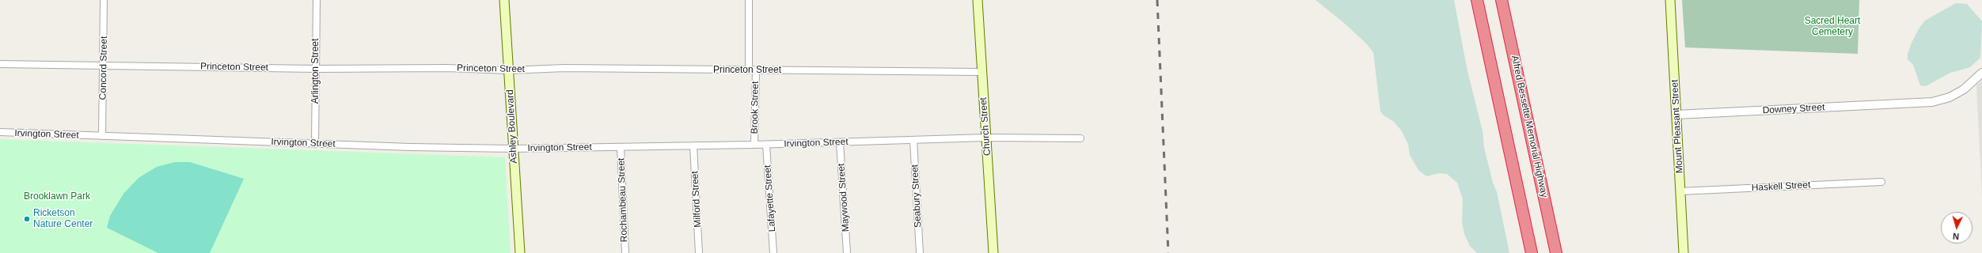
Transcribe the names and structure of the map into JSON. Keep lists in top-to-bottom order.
{
  "streets": {
    "highway": ["Alfred Bessette Memorial Highway"],
    "main road": ["Ashley Boulevard", "Church Street", "Mount Pleasant Street"],
    "street": [
      "Princeton Street",
      "Concord Street",
      "Arlington Street",
      "Brook Street",
      "Downey Street",
      "Irvington Street",
      "Haskell Street",
      "Seabury Street",
      "Maywood Street",
      "Lafayette Street",
      "Milford Street",
      "Rochambeau Street"
    ]
  },
  "crossings": [
    ["Princeton Street", "Concord Street"],
    ["Princeton Street", "Arlington Street"],
    ["Princeton Street", "Brook Street"],
    ["Princeton Street", "Ashley Boulevard"],
    ["Princeton Street", "Church Street"],
    ["Concord Street", "Irvington Street"],
    ["Arlington Street", "Irvington Street"],
    ["Brook Street", "Irvington Street"],
    ["Downey Street", "Mount Pleasant Street"],
    ["Ashley Boulevard", "Irvington Street"],
    ["Church Street", "Irvington Street"],
    ["Mount Pleasant Street", "Haskell Street"],
    ["Irvington Street", "Seabury Street"],
    ["Irvington Street", "Maywood Street"],
    ["Irvington Street", "Lafayette Street"],
    ["Irvington Street", "Milford Street"],
    ["Irvington Street", "Rochambeau Street"]
  ],
  "parks": ["Sacred Heart Cemetery", "Brooklawn Park"],
  "places": ["Ricketson Nature Center"],
  "north": "bottom"
}
